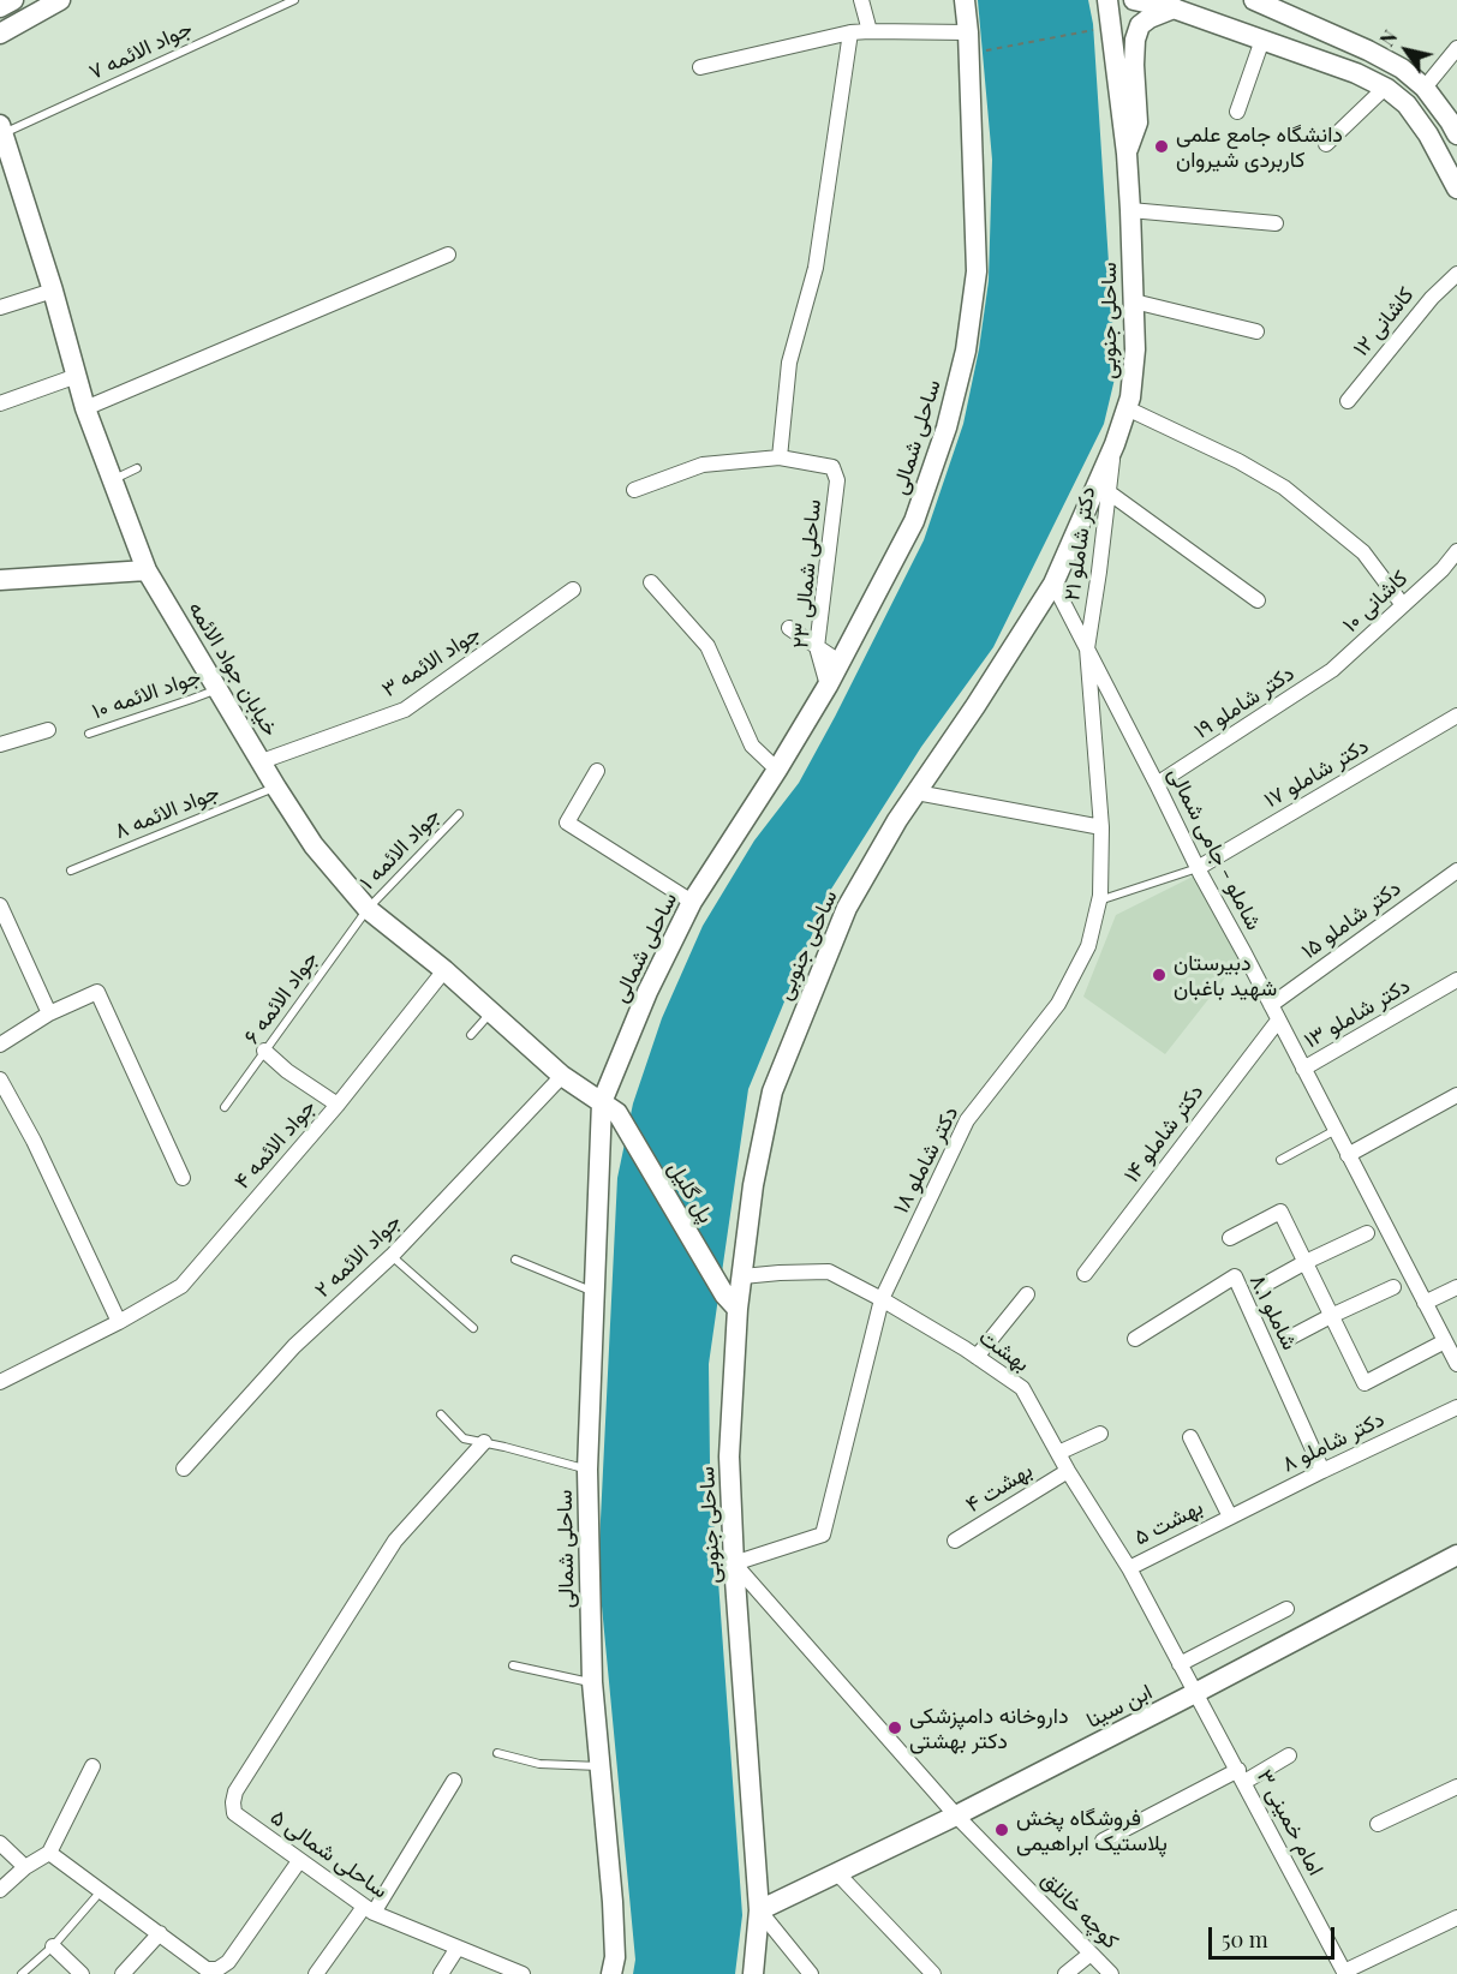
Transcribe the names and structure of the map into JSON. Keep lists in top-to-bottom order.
{
  "streets": {
    "street": [
      "ساحلی جنوبی",
      "کاشانی ۱۲",
      "ساحلی شمالی",
      "دکتر شاملو ۲۱",
      "ساحلی شمالی ۲۳",
      "کاشانی ۱۰",
      "جواد الائمه ۳",
      "خیابان جواد الائمه",
      "دکتر شاملو ۱۹",
      "دکتر شاملو ۱۷",
      "شاملو - جامی شمالی",
      "دکتر شاملو ۱۵",
      "دکتر شاملو ۱۳",
      "دکتر شاملو ۱۴",
      "جواد الائمه ۴",
      "دکتر شاملو ۱۸",
      "پل گلیل",
      "جواد الائمه ۲",
      "شاملو ۸.۱",
      "بهشت",
      "دکتر شاملو ۸",
      "بهشت ۴",
      "بهشت ۵",
      "ابن سینا",
      "امام خمینی ۳",
      "ساحلی شمالی ۵",
      "کوچه خانلق"
    ],
    "lane": [
      "جواد الائمه ۷",
      "جواد الائمه ۱۰",
      "جواد الائمه ۸",
      "جواد الائمه ۱",
      "جواد الائمه ۶"
    ]
  },
  "crossings": [
    ["جواد الائمه ۷", "خیابان جواد الائمه"],
    ["ساحلی جنوبی", "دکتر شاملو ۲۱"],
    ["ساحلی جنوبی", "شاملو - جامی شمالی"],
    ["ساحلی جنوبی", "دکتر شاملو ۱۸"],
    ["ساحلی جنوبی", "پل گلیل"],
    ["ساحلی جنوبی", "بهشت"],
    ["ساحلی جنوبی", "ابن سینا"],
    ["ساحلی جنوبی", "کوچه خانلق"],
    ["ساحلی شمالی", "ساحلی شمالی ۲۳"],
    ["ساحلی شمالی", "خیابان جواد الائمه"],
    ["ساحلی شمالی", "پل گلیل"],
    ["دکتر شاملو ۲۱", "شاملو - جامی شمالی"],
    ["دکتر شاملو ۲۱", "دکتر شاملو ۱۸"],
    ["کاشانی ۱۰", "دکتر شاملو ۱۹"],
    ["جواد الائمه ۳", "خیابان جواد الائمه"],
    ["خیابان جواد الائمه", "جواد الائمه ۱۰"],
    ["خیابان جواد الائمه", "جواد الائمه ۸"],
    ["خیابان جواد الائمه", "جواد الائمه ۱"],
    ["خیابان جواد الائمه", "جواد الائمه ۶"],
    ["خیابان جواد الائمه", "جواد الائمه ۴"],
    ["خیابان جواد الائمه", "پل گلیل"],
    ["خیابان جواد الائمه", "جواد الائمه ۲"],
    ["دکتر شاملو ۱۹", "شاملو - جامی شمالی"],
    ["دکتر شاملو ۱۷", "شاملو - جامی شمالی"],
    ["جواد الائمه ۱", "جواد الائمه ۶"],
    ["شاملو - جامی شمالی", "دکتر شاملو ۱۵"],
    ["شاملو - جامی شمالی", "دکتر شاملو ۱۳"],
    ["شاملو - جامی شمالی", "دکتر شاملو ۱۴"],
    ["شاملو - جامی شمالی", "دکتر شاملو ۱۸"],
    ["دکتر شاملو ۱۸", "بهشت"],
    ["دکتر شاملو ۱۸", "کوچه خانلق"],
    ["شاملو ۸.۱", "دکتر شاملو ۸"],
    ["بهشت", "بهشت ۴"],
    ["بهشت", "بهشت ۵"],
    ["دکتر شاملو ۸", "بهشت ۵"],
    ["ابن سینا", "امام خمینی ۳"],
    ["ابن سینا", "کوچه خانلق"]
  ],
  "places": [
    "دانشگاه جامع علمی کاربردی شیروان",
    "دبیرستان شهید باغبان",
    "داروخانه دامپزشکی دکتر بهشتی",
    "فروشگاه پخش پلاستیک ابراهیمی"
  ],
  "scale_bar": "50 m",
  "north": "top left"
}
